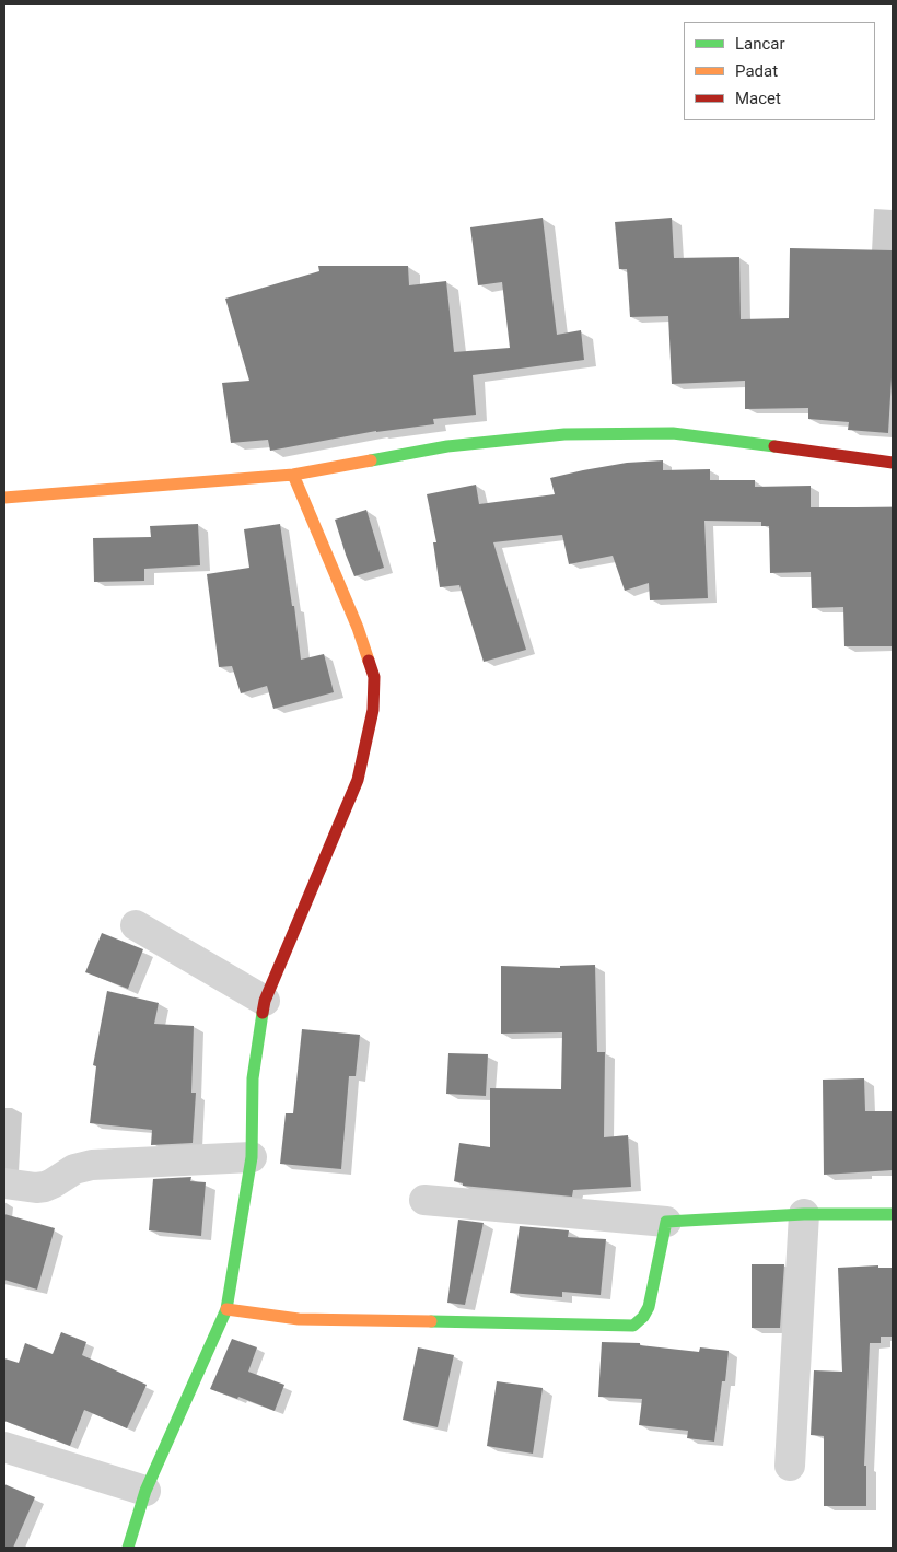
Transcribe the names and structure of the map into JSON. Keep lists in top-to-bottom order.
{
  "legend": ["Lancar", "Padat", "Macet"]
}
